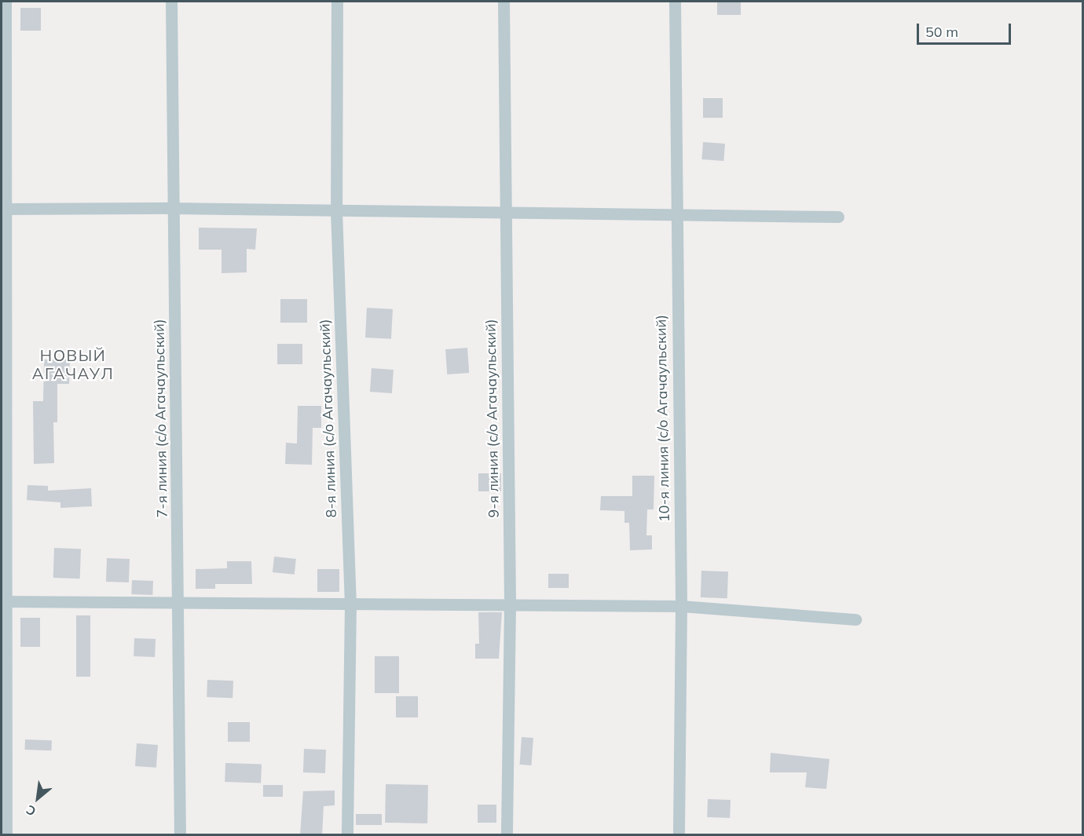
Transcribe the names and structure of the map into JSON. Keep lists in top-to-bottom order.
{
  "streets": {
    "street": [
      "7-я линия (с/о Агачаульский)",
      "8-я линия (с/о Агачаульский)",
      "9-я линия (с/о Агачаульский)",
      "10-я линия (с/о Агачаульский)"
    ]
  },
  "districts": ["НОВЫЙ АГАЧАУЛ"],
  "scale_bar": "50 m",
  "north": "bottom left"
}
